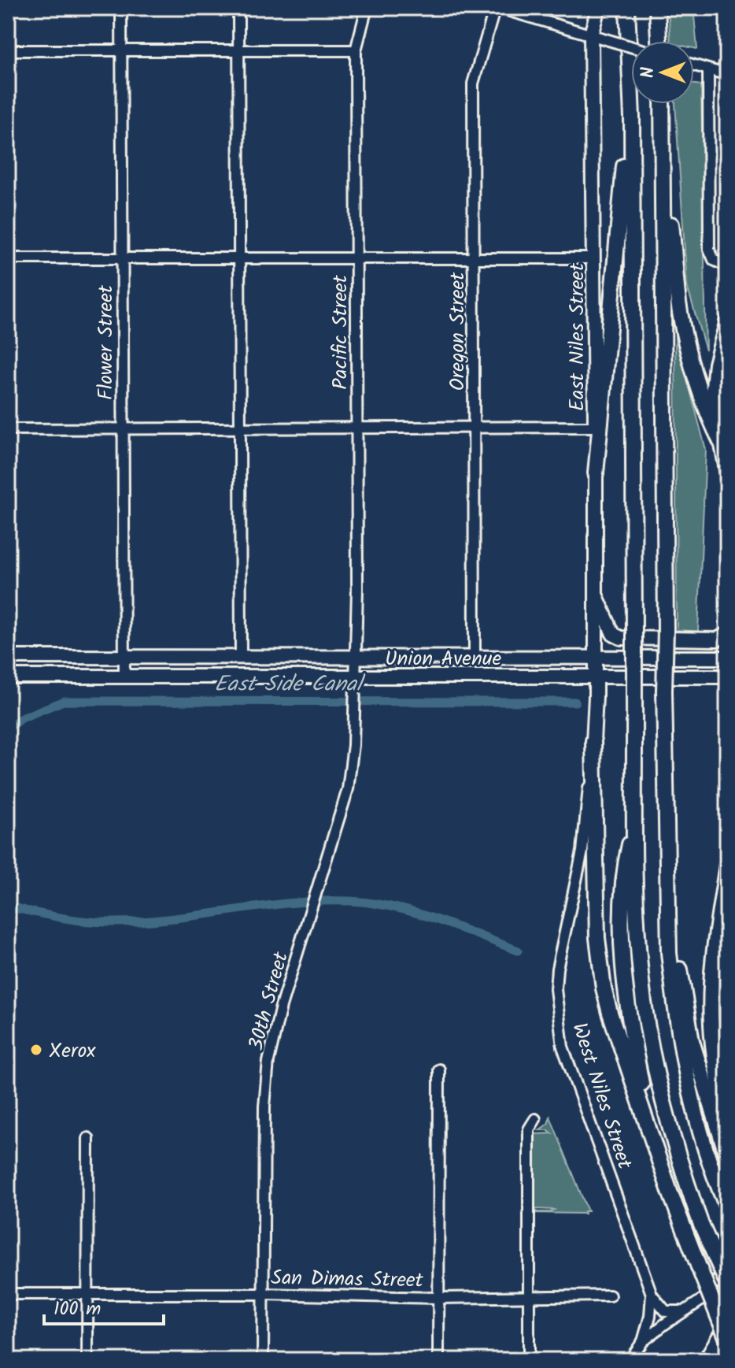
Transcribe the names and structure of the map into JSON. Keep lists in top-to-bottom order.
{
  "streets": {
    "main road": ["East Niles Street", "Union Avenue", "West Niles Street"],
    "street": [
      "Oregon Street",
      "Pacific Street",
      "Flower Street",
      "30th Street",
      "San Dimas Street"
    ]
  },
  "crossings": [
    ["Oregon Street", "Union Avenue"],
    ["Pacific Street", "Union Avenue"],
    ["Pacific Street", "30th Street"],
    ["East Niles Street", "Union Avenue"],
    ["East Niles Street", "West Niles Street"],
    ["Flower Street", "Union Avenue"],
    ["Union Avenue", "30th Street"],
    ["Union Avenue", "West Niles Street"],
    ["30th Street", "San Dimas Street"]
  ],
  "water": ["East Side Canal"],
  "places": ["Xerox"],
  "scale_bar": "100 m",
  "north": "left"
}
